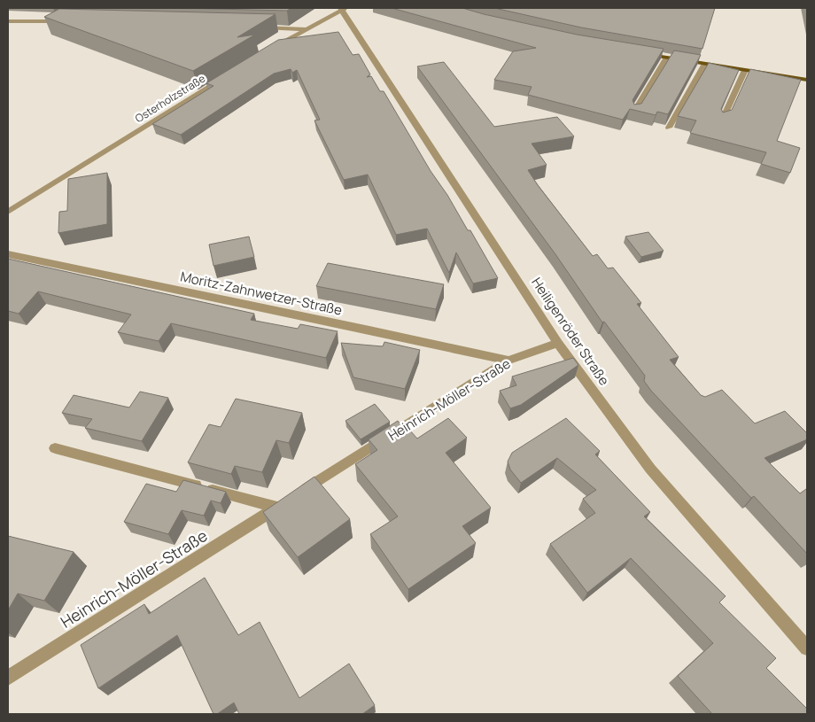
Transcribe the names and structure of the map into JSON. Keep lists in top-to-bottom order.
{
  "streets": {
    "street": [
      "Osterholzstraße",
      "Moritz-Zahnwetzer-Straße",
      "Heiligenröder Straße",
      "Heinrich-Möller-Straße"
    ]
  },
  "crossings": [
    ["Moritz-Zahnwetzer-Straße", "Heinrich-Möller-Straße"],
    ["Heiligenröder Straße", "Heinrich-Möller-Straße"]
  ]
}
